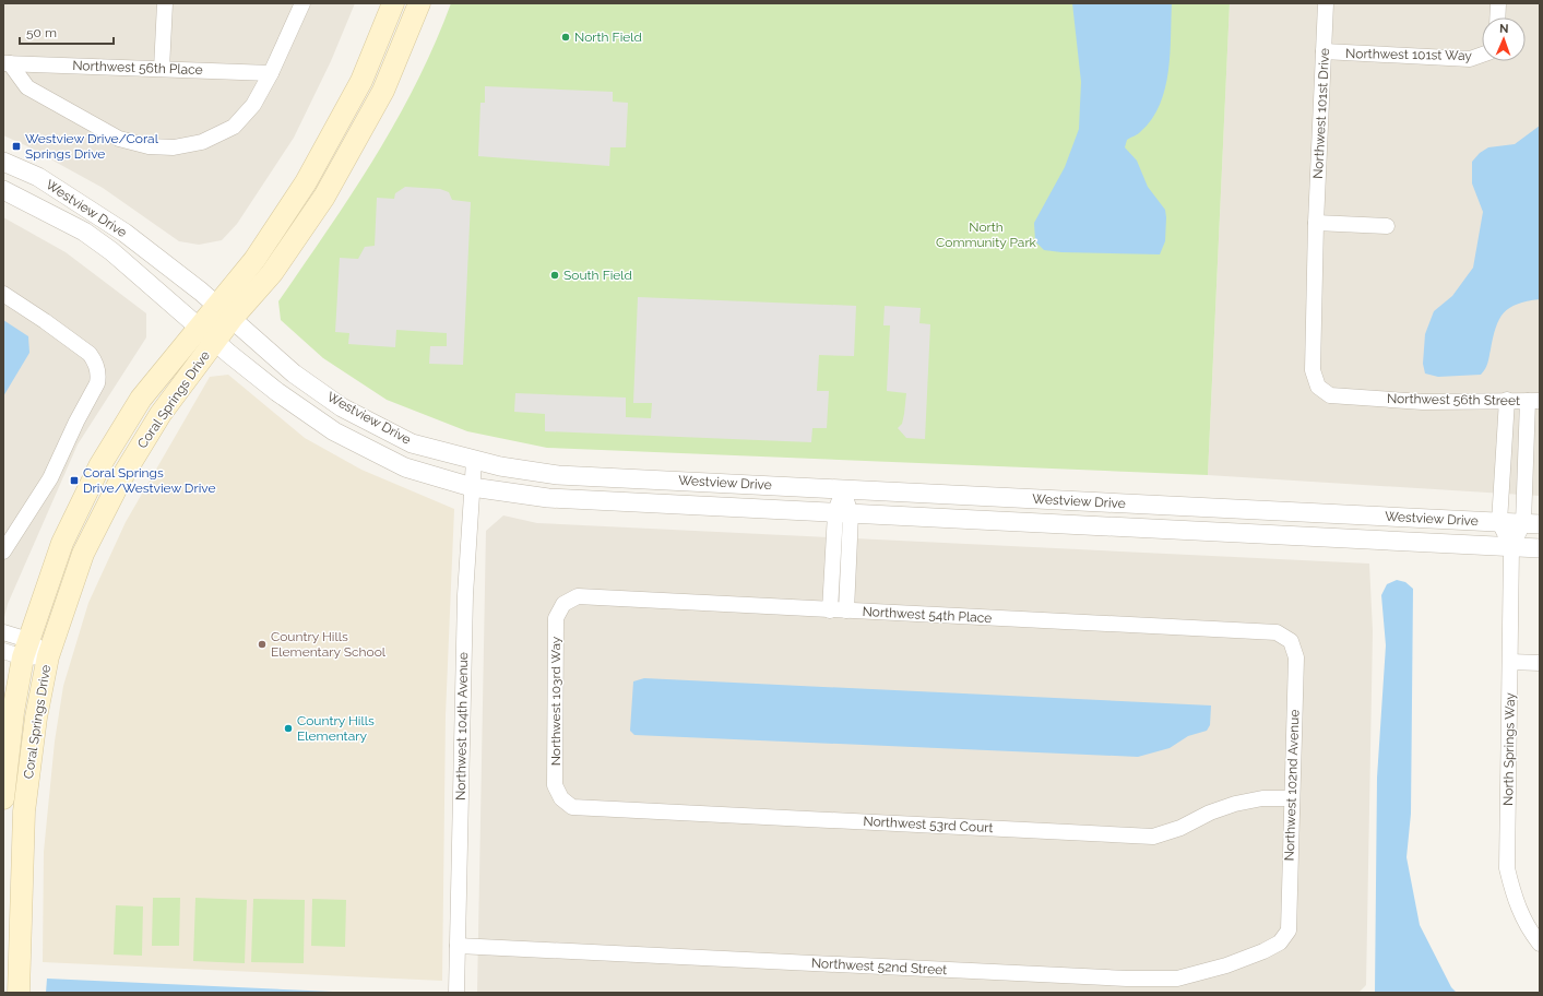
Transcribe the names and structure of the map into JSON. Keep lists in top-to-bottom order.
{
  "streets": {
    "main road": ["Coral Springs Drive"],
    "street": [
      "Northwest 101st Way",
      "Northwest 56th Place",
      "Northwest 101st Drive",
      "Westview Drive",
      "Northwest 56th Street",
      "Northwest 54th Place",
      "Northwest 103rd Way",
      "Northwest 104th Avenue",
      "North Springs Way",
      "Northwest 102nd Avenue",
      "Northwest 53rd Court",
      "Northwest 52nd Street"
    ]
  },
  "crossings": [
    ["Northwest 101st Way", "Northwest 101st Drive"],
    ["Northwest 101st Drive", "Northwest 56th Street"],
    ["Westview Drive", "Coral Springs Drive"],
    ["Westview Drive", "Northwest 104th Avenue"],
    ["Westview Drive", "North Springs Way"],
    ["Northwest 54th Place", "Northwest 103rd Way"],
    ["Northwest 54th Place", "Northwest 102nd Avenue"],
    ["Northwest 103rd Way", "Northwest 53rd Court"],
    ["Northwest 104th Avenue", "Northwest 52nd Street"],
    ["Northwest 102nd Avenue", "Northwest 53rd Court"],
    ["Northwest 102nd Avenue", "Northwest 52nd Street"]
  ],
  "parks": ["North Community Park"],
  "places": {
    "other": [
      "North Field",
      "South Field",
      "Country Hills Elementary School",
      "Country Hills Elementary"
    ],
    "transit": ["Westview Drive/Coral Springs Drive", "Coral Springs Drive/Westview Drive"]
  },
  "scale_bar": "50 m",
  "north": "top"
}
